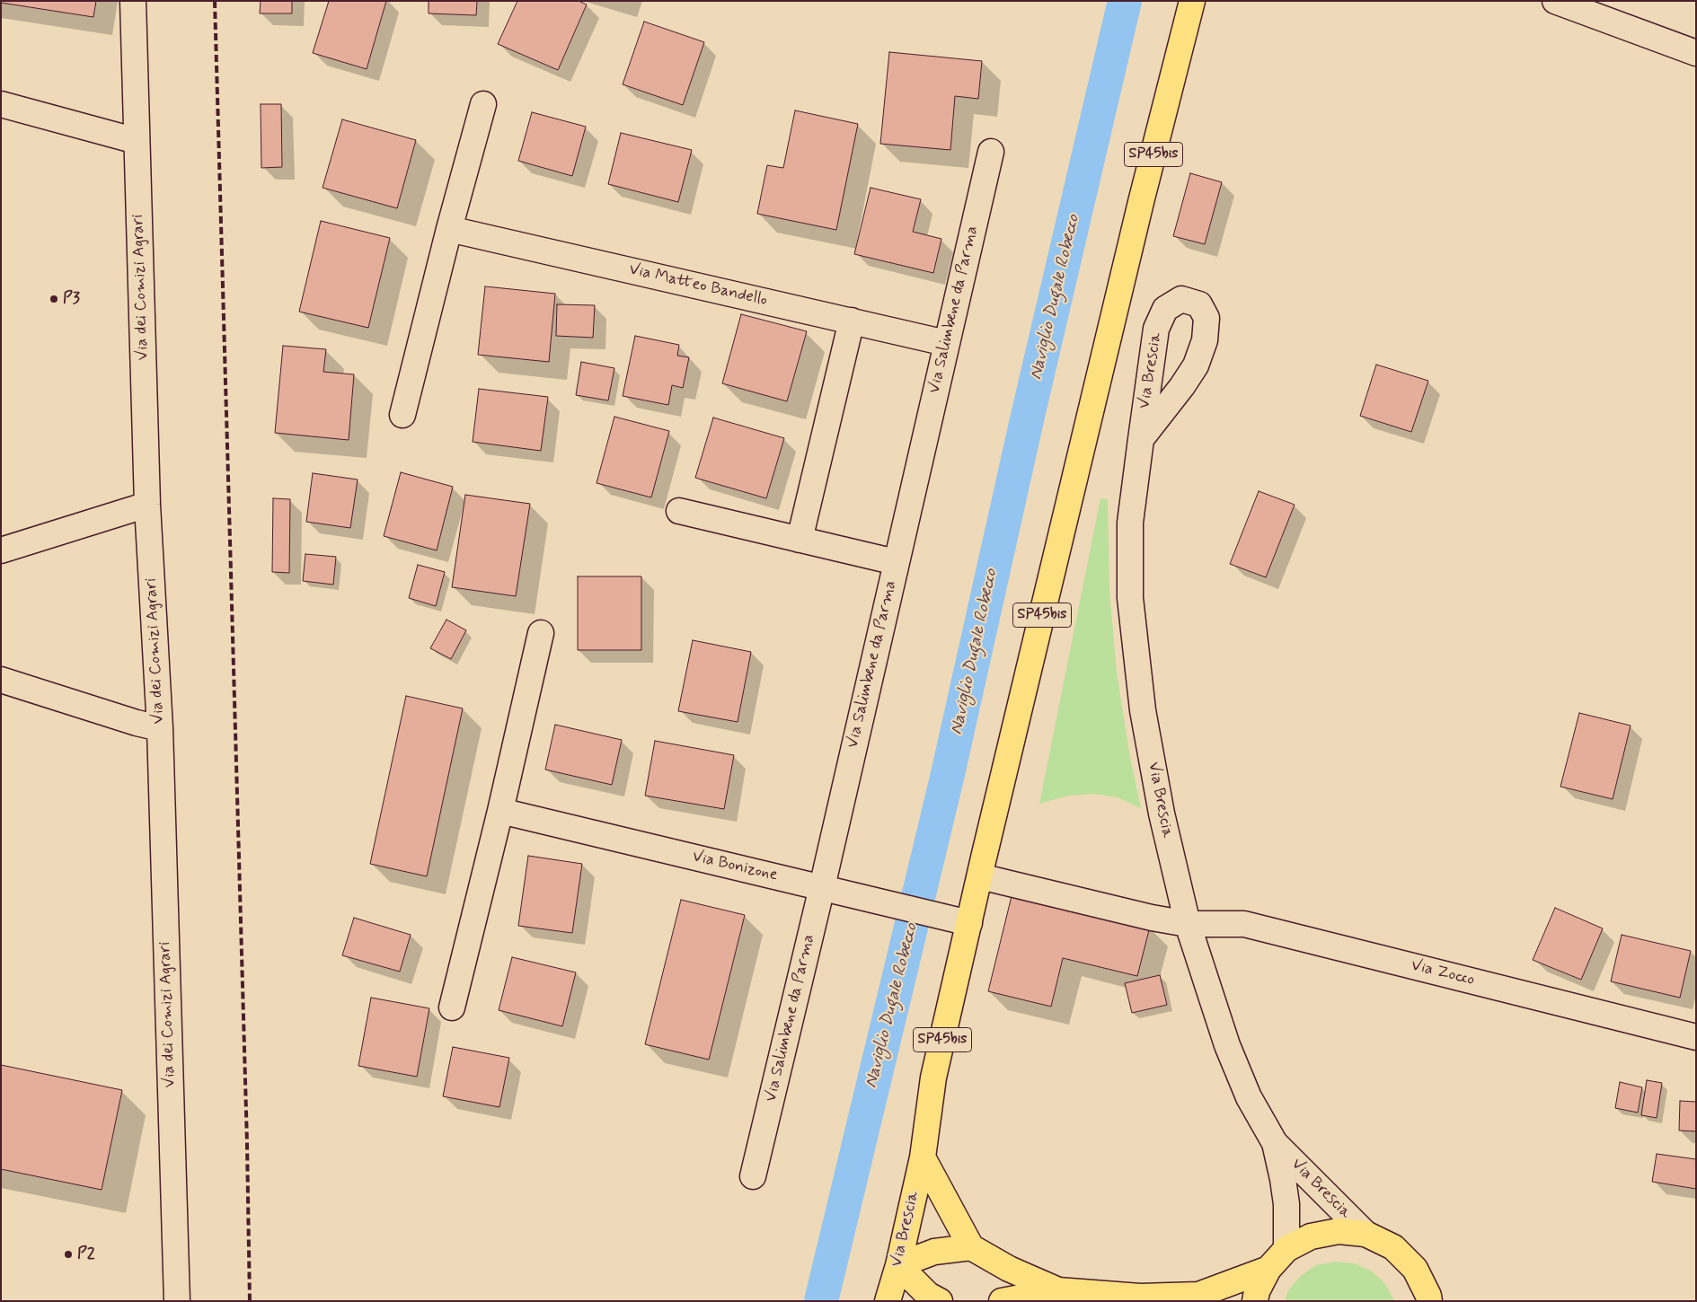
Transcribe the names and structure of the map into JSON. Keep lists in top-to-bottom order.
{
  "streets": {
    "main road": ["SP45bis", "Via Brescia"],
    "street": [
      "Via Matteo Bandello",
      "Via dei Comizi Agrari",
      "Via Salimbene da Parma",
      "Via Bonizone",
      "Via Zocco"
    ]
  },
  "crossings": [
    ["SP45bis", "Via Brescia"],
    ["SP45bis", "Via Bonizone"],
    ["SP45bis", "Via Zocco"],
    ["Via Matteo Bandello", "Via Salimbene da Parma"],
    ["Via Salimbene da Parma", "Via Bonizone"],
    ["Via Brescia", "Via Zocco"]
  ],
  "water": ["Naviglio Dugale Robecco"],
  "places": ["P3", "P2"]
}
